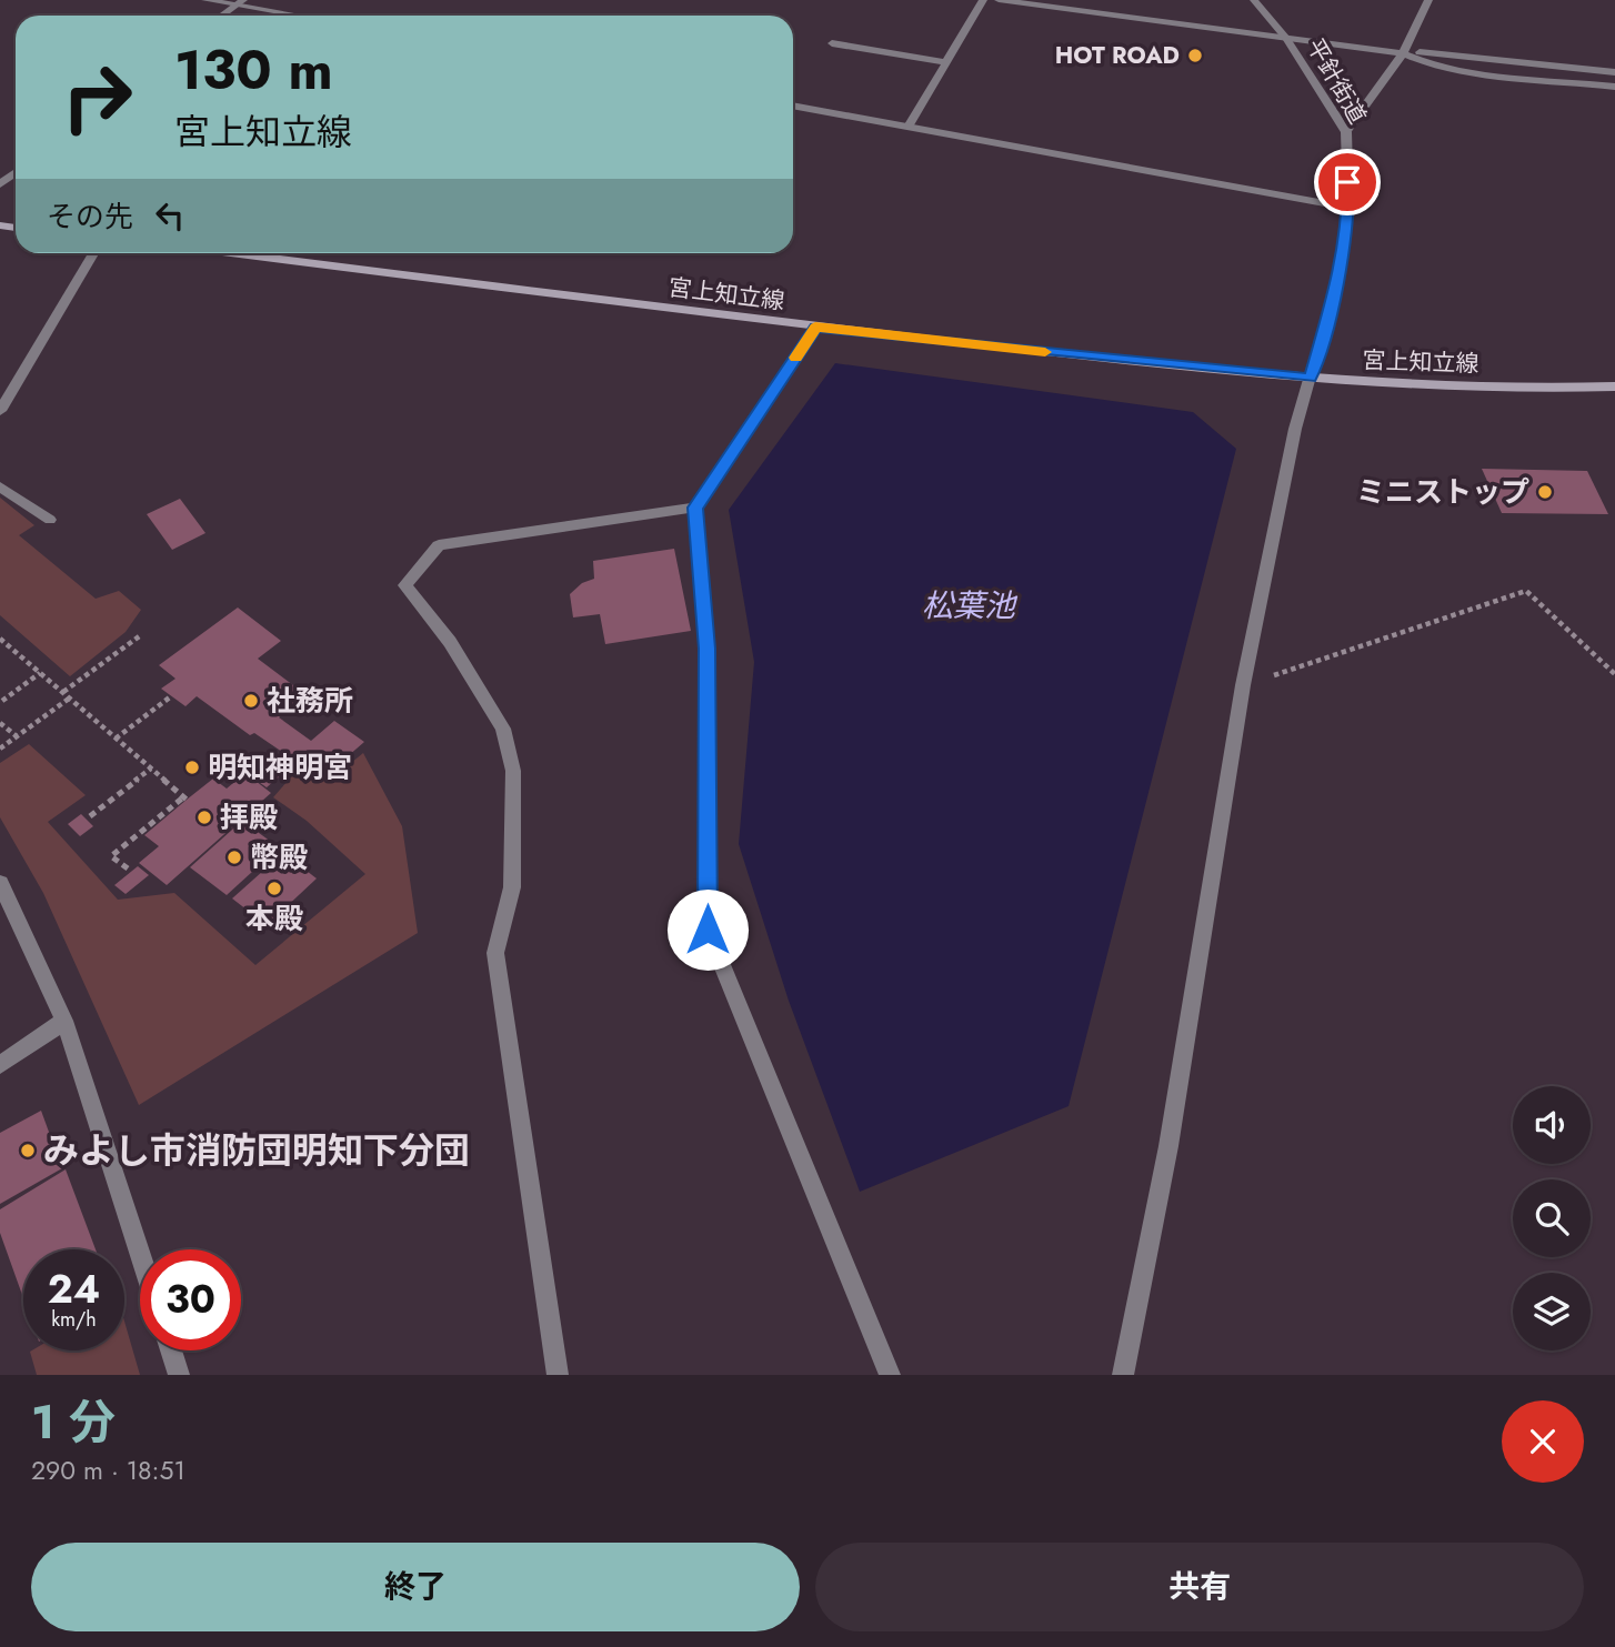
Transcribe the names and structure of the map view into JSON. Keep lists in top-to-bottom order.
{
  "streets": {
    "main road": ["宮上知立線"],
    "street": ["平針街道"]
  },
  "crossings": [
    ["平針街道", "宮上知立線"]
  ],
  "water": ["松葉池"],
  "places": [
    "HOT ROAD",
    "ミニストップ",
    "社務所",
    "明知神明宮",
    "拝殿",
    "幣殿",
    "本殿",
    "みよし市消防団明知下分団"
  ],
  "page": {
    "turn": ["130 m", "宮上知立線"],
    "then": "その先",
    "speed": "24 km/h",
    "limit": "30",
    "heading": ["1 分", "290 m · 18:51"],
    "buttons": ["終了", "共有"]
  }
}
